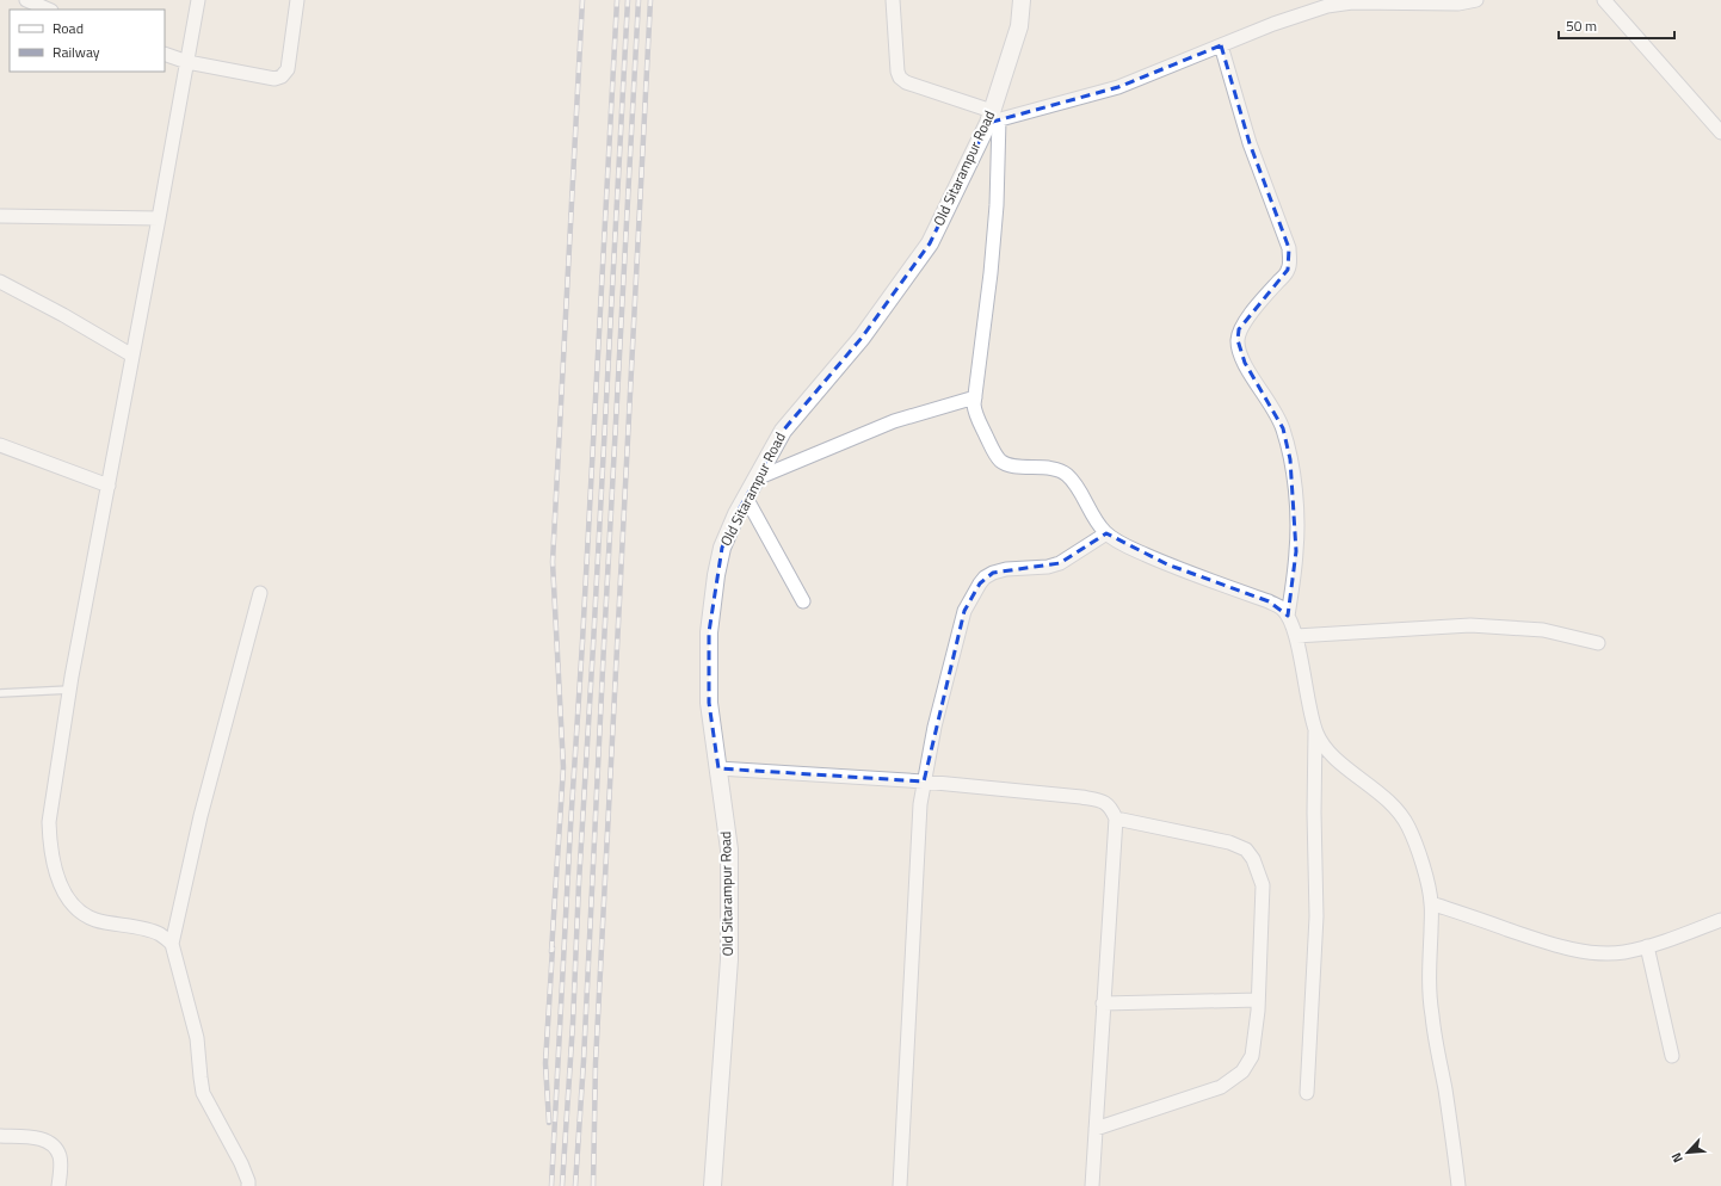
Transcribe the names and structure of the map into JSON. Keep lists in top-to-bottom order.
{
  "streets": {
    "street": ["Old Sitarampur Road"]
  },
  "legend": ["Road", "Railway"],
  "scale_bar": "50 m",
  "north": "bottom left"
}
